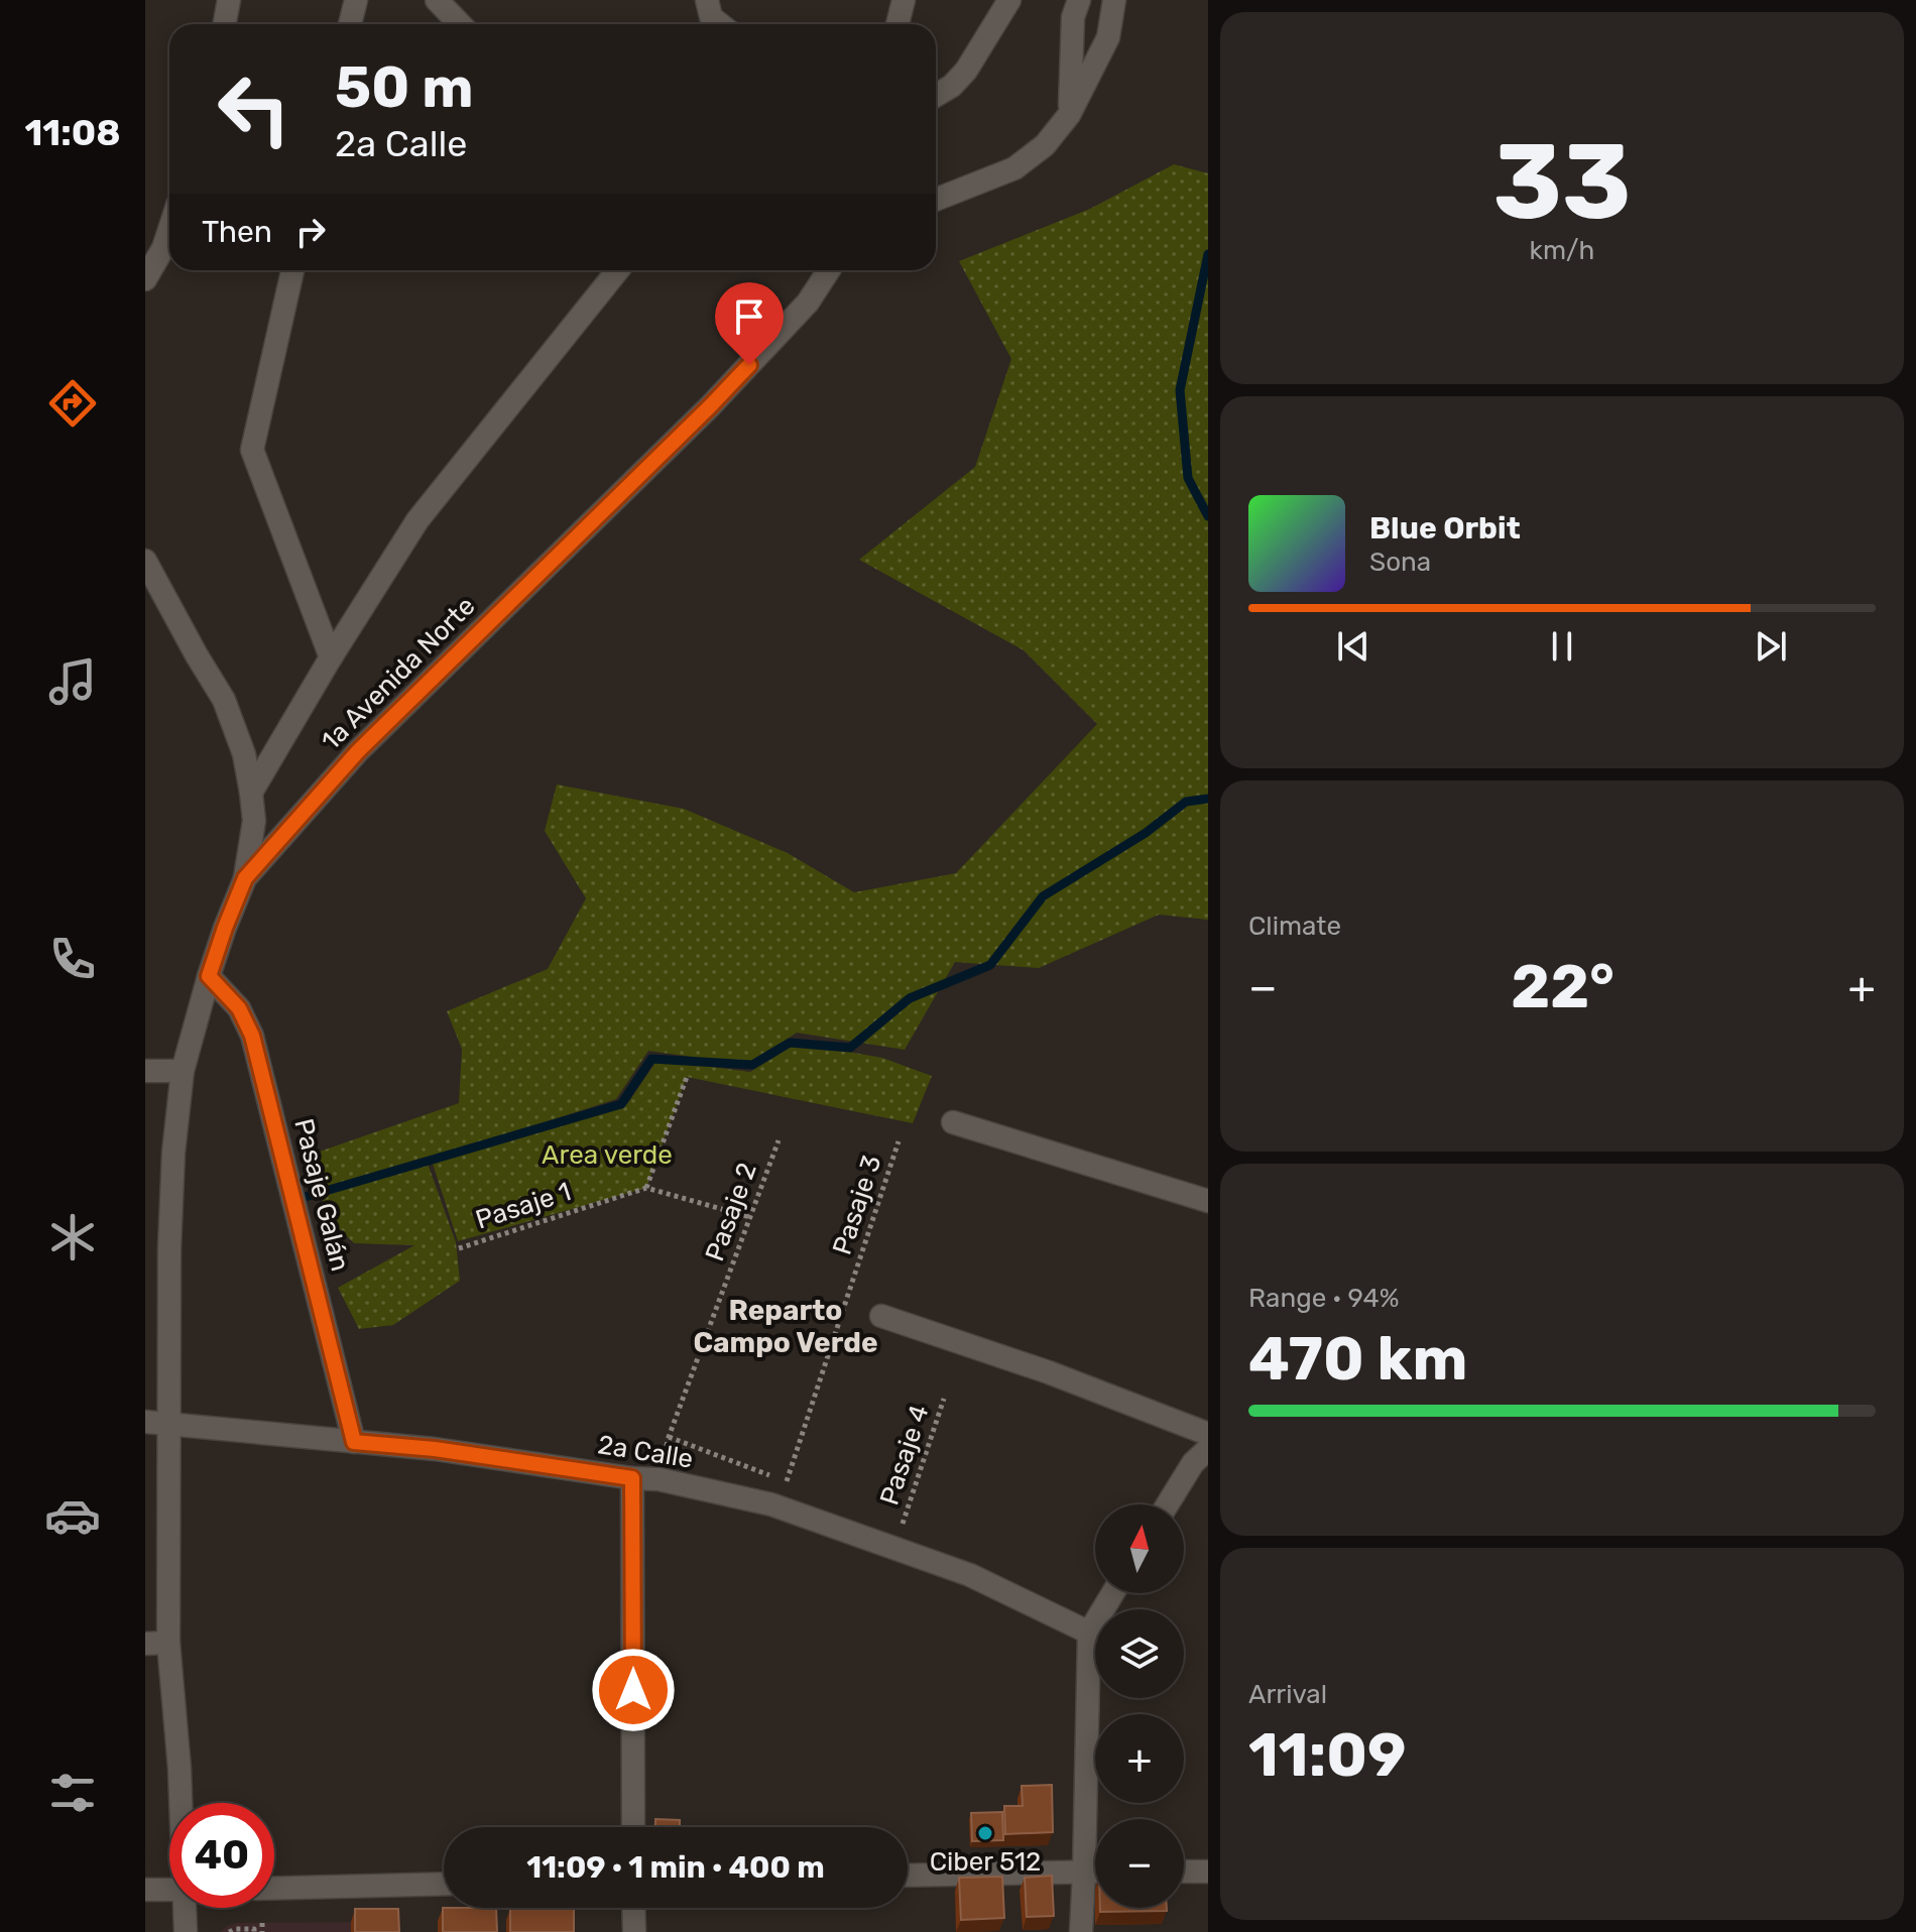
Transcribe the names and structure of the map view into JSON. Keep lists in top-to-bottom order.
{
  "streets": {
    "street": ["1a Avenida Norte", "Pasaje Galán", "2a Calle"],
    "path": [
      "Pasaje 3",
      "Pasaje 1",
      "Pasaje 2",
      "Pasaje 4"
    ]
  },
  "crossings": [
    ["1a Avenida Norte", "Pasaje Galán"],
    ["1a Avenida Norte", "2a Calle"],
    ["Pasaje Galán", "2a Calle"],
    ["Pasaje 3", "Pasaje 2"],
    ["Pasaje 2", "2a Calle"]
  ],
  "districts": ["Reparto Campo Verde"],
  "parks": ["Area verde"],
  "places": ["Ciber 512"],
  "north": "top",
  "page": {
    "tabs": "11:08",
    "tile": [
      ["33", "km/h"],
      "Climate",
      ["Range · 94%", "470 km"],
      ["Arrival", "11:09"]
    ],
    "turn": ["50 m", "2a Calle"],
    "then": "Then",
    "song": ["Blue Orbit", "Sona"],
    "heat": ["−", "22°", "+"],
    "map_buttons": ["+", "−"],
    "limit": "40",
    "trip": "11:09 · 1 min · 400 m"
  }
}
